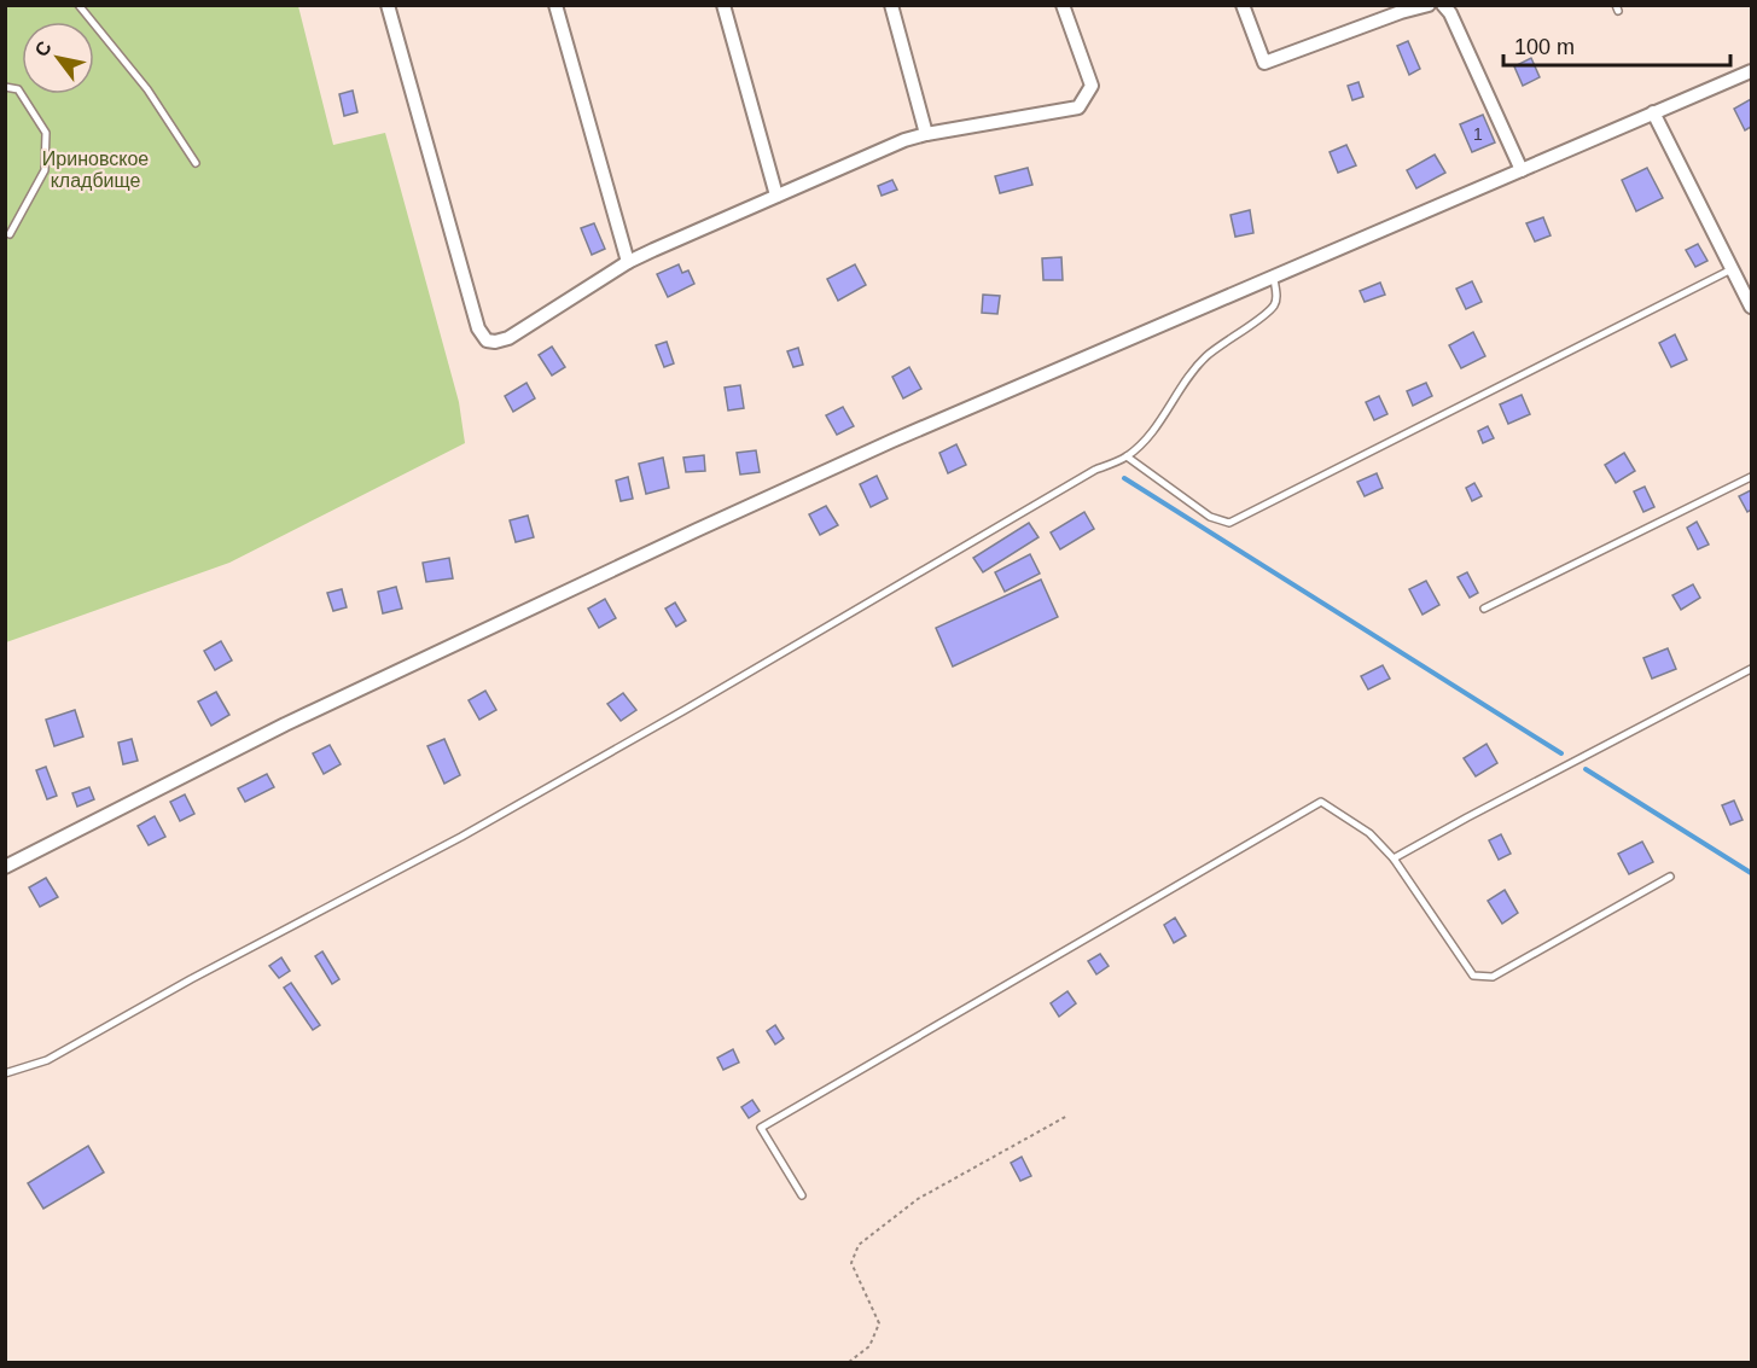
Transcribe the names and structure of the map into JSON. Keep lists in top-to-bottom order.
{
  "parks": ["Ириновское кладбище"],
  "house_numbers": ["1"],
  "scale_bar": "100 m",
  "north": "top left"
}
